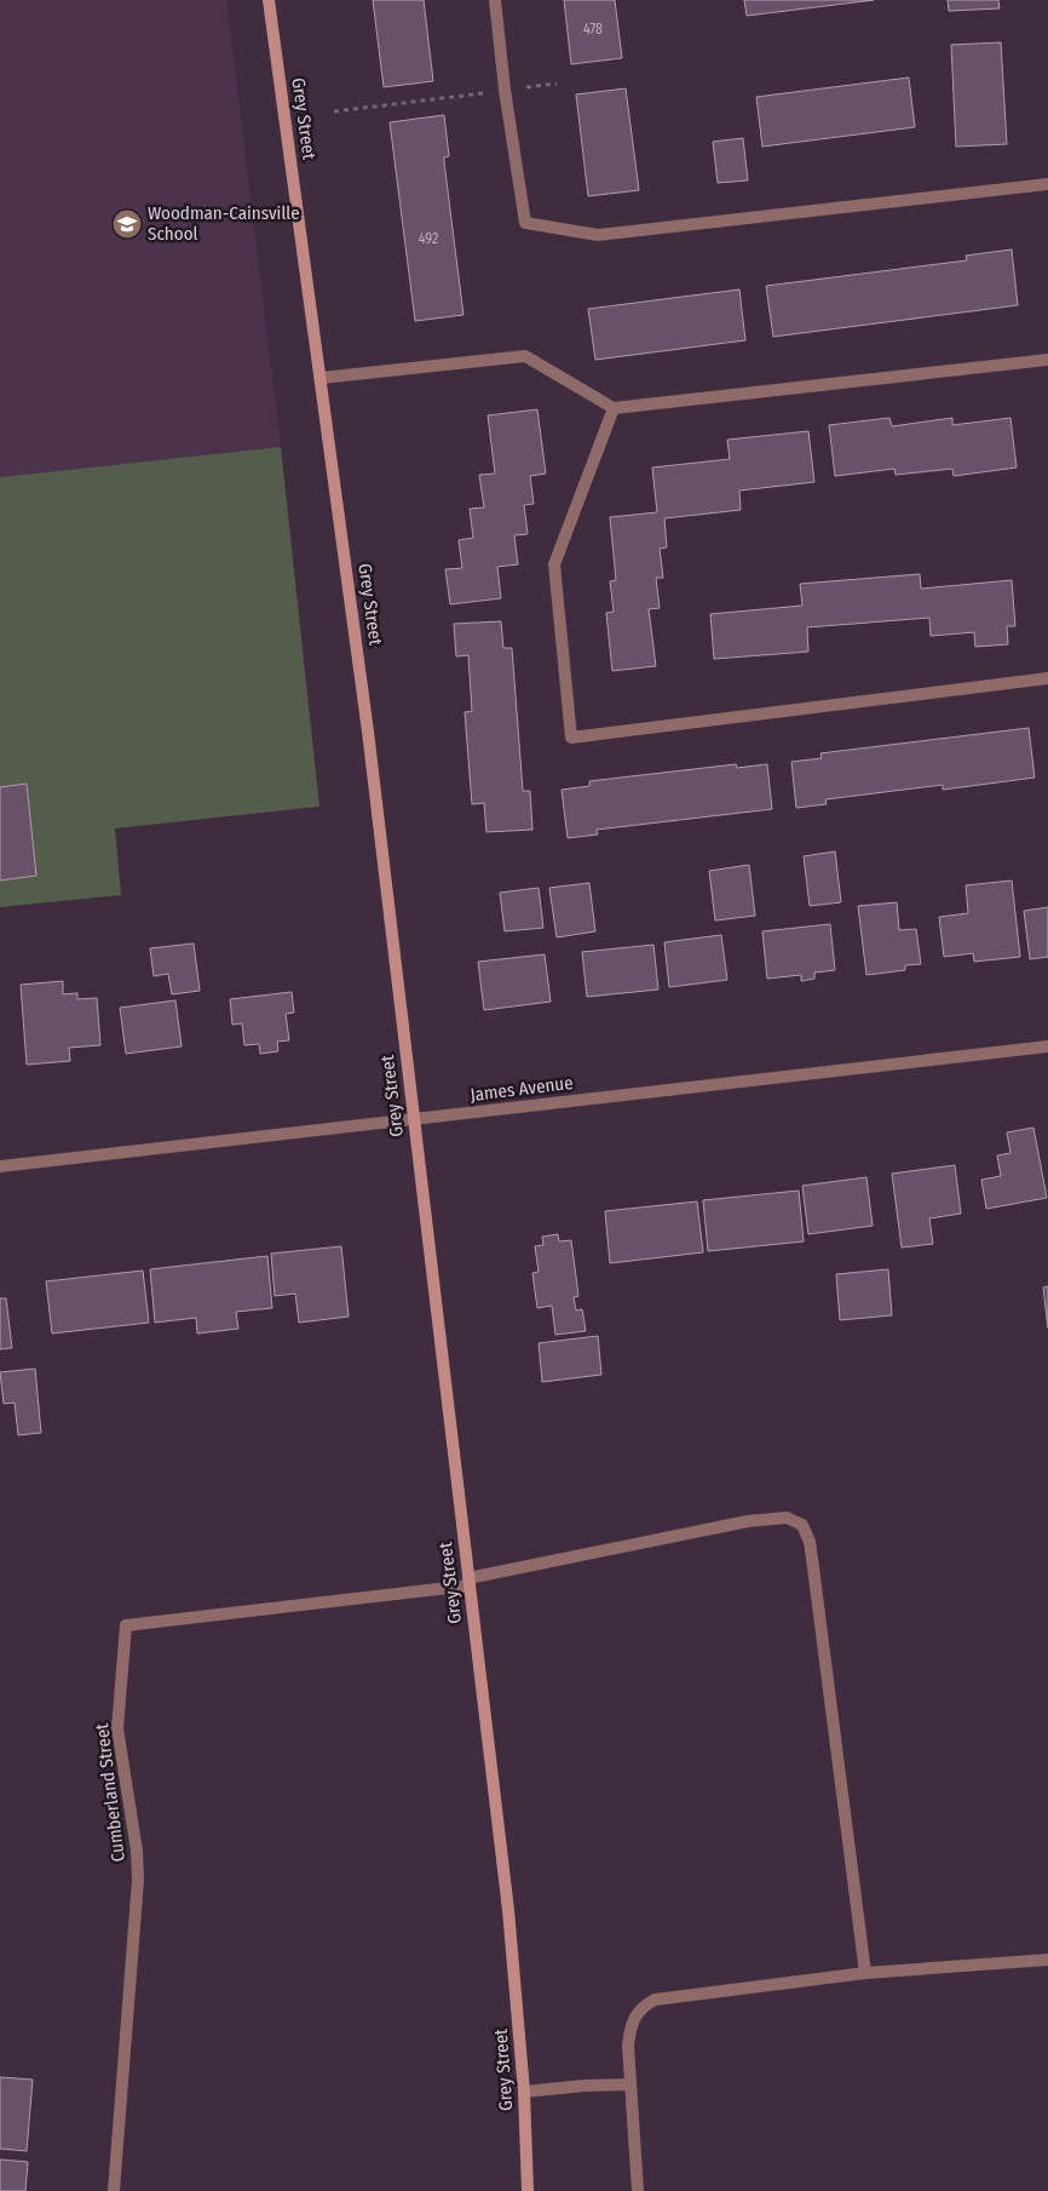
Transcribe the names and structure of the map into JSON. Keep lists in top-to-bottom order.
{
  "streets": {
    "street": ["Grey Street", "James Avenue", "Cumberland Street"]
  },
  "crossings": [
    ["Grey Street", "James Avenue"],
    ["Grey Street", "Cumberland Street"]
  ],
  "places": {
    "school or university": ["Woodman-Cainsville School"]
  },
  "house_numbers": ["478", "492"]
}
